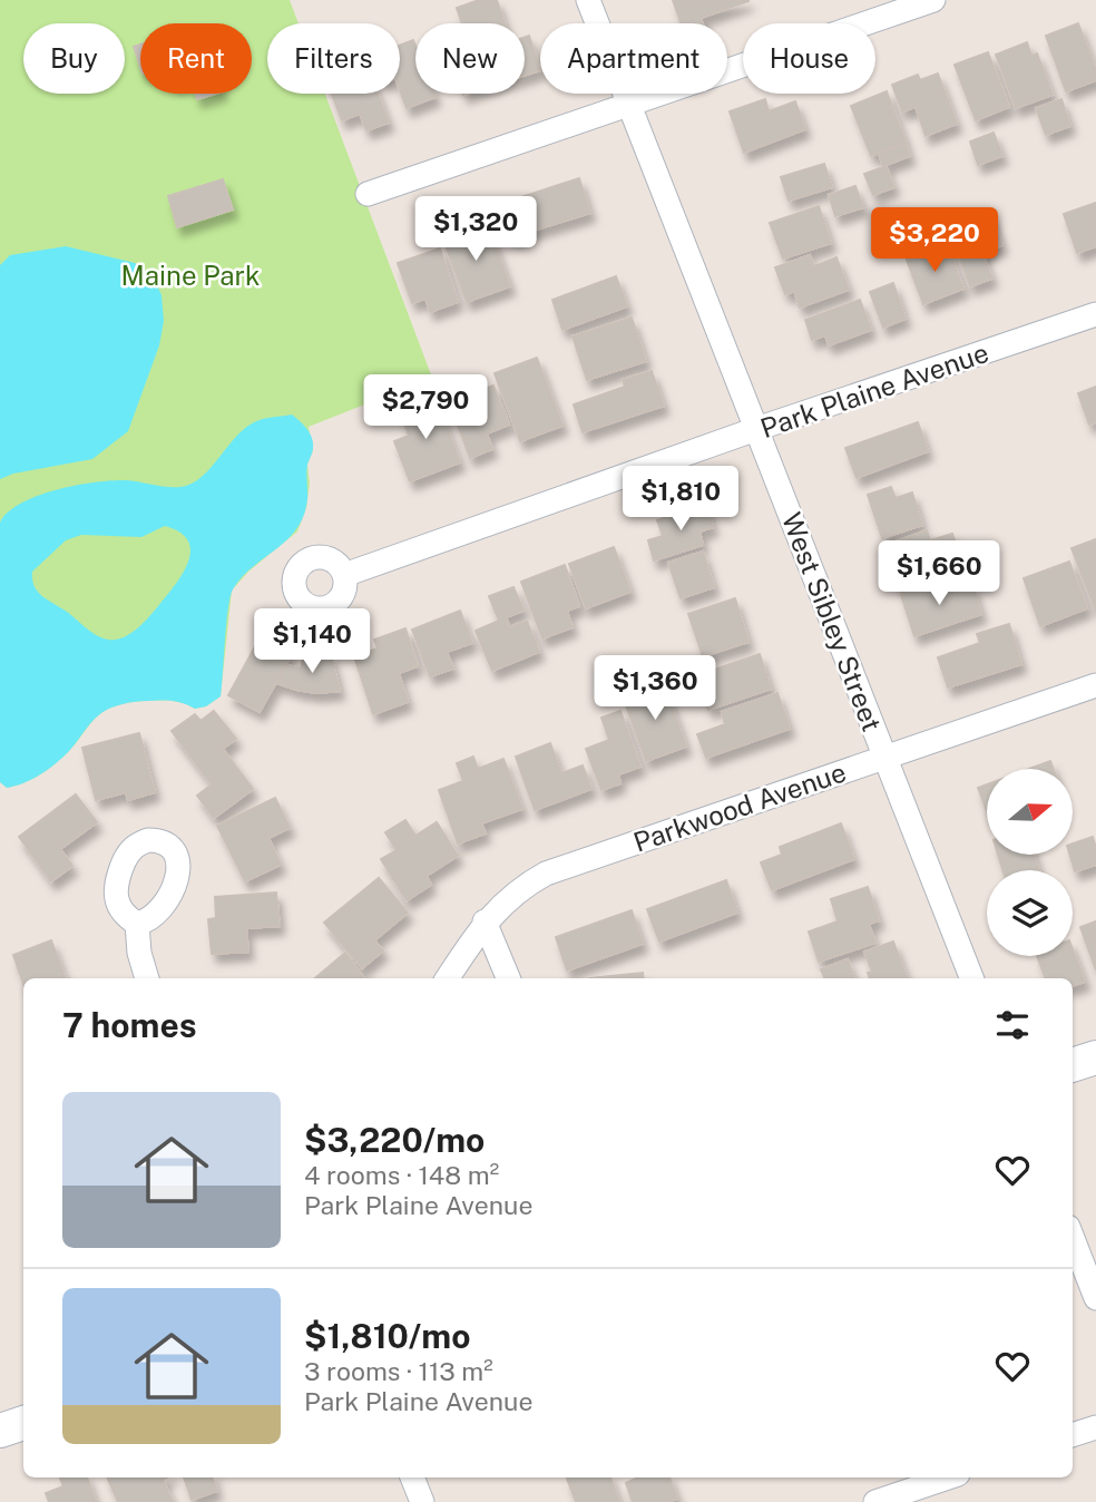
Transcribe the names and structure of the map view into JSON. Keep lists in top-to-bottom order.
{
  "streets": {
    "street": ["Park Plaine Avenue", "West Sibley Street", "Parkwood Avenue"]
  },
  "crossings": [
    ["Park Plaine Avenue", "West Sibley Street"],
    ["West Sibley Street", "Parkwood Avenue"]
  ],
  "parks": ["Maine Park"],
  "north": "right",
  "page": {
    "chip": [
      "Buy",
      "Rent",
      "Filters",
      "New",
      "Apartment",
      "House"
    ],
    "price": [
      "$1,320",
      "$3,220",
      "$2,790",
      "$1,810",
      "$1,660",
      "$1,140",
      "$1,360"
    ],
    "heading": "7 homes",
    "list": [
      {
        "name": "$3,220/mo",
        "note": "4 rooms · 148 m² · Park Plaine Avenue"
      },
      {
        "name": "$1,810/mo",
        "note": "3 rooms · 113 m² · Park Plaine Avenue"
      }
    ]
  }
}
